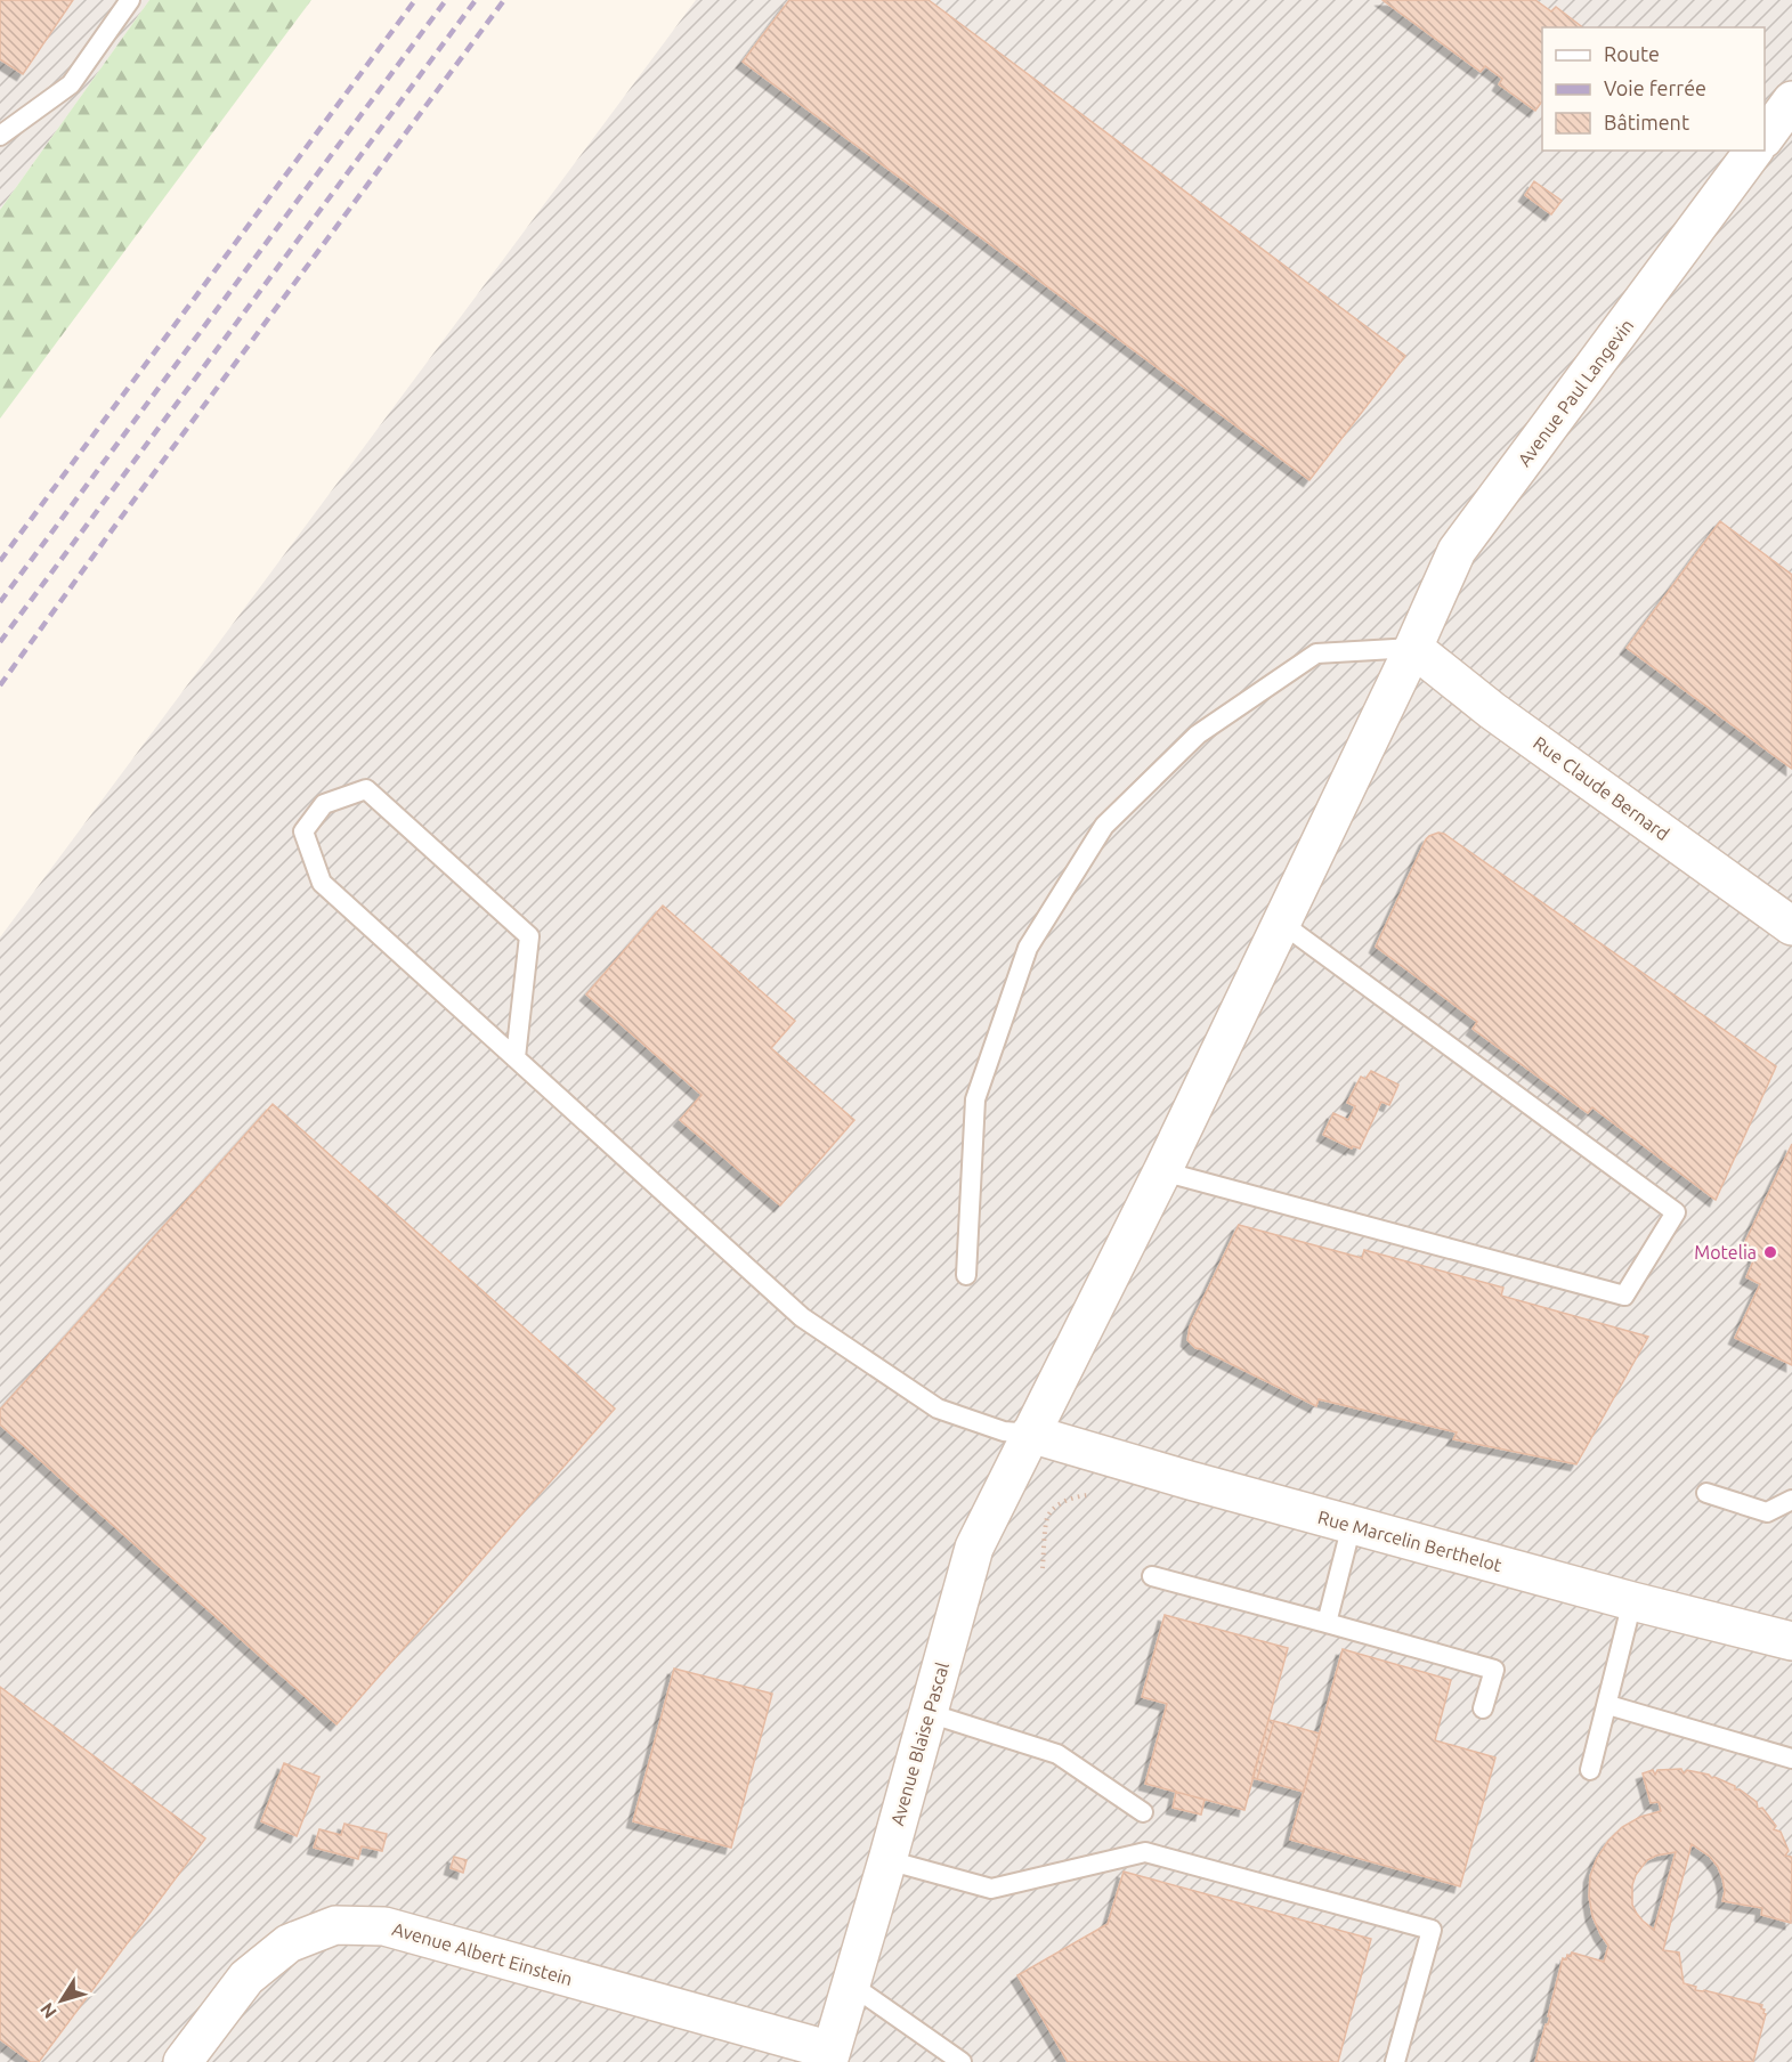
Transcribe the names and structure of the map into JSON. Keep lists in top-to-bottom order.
{
  "streets": {
    "street": [
      "Avenue Paul Langevin",
      "Rue Claude Bernard",
      "Rue Marcelin Berthelot",
      "Avenue Blaise Pascal",
      "Avenue Albert Einstein"
    ]
  },
  "crossings": [
    ["Avenue Paul Langevin", "Rue Claude Bernard"],
    ["Avenue Paul Langevin", "Avenue Blaise Pascal"],
    ["Rue Marcelin Berthelot", "Avenue Blaise Pascal"],
    ["Avenue Blaise Pascal", "Avenue Albert Einstein"]
  ],
  "places": ["Motelia"],
  "legend": ["Route", "Voie ferrée", "Bâtiment"],
  "north": "bottom left"
}
